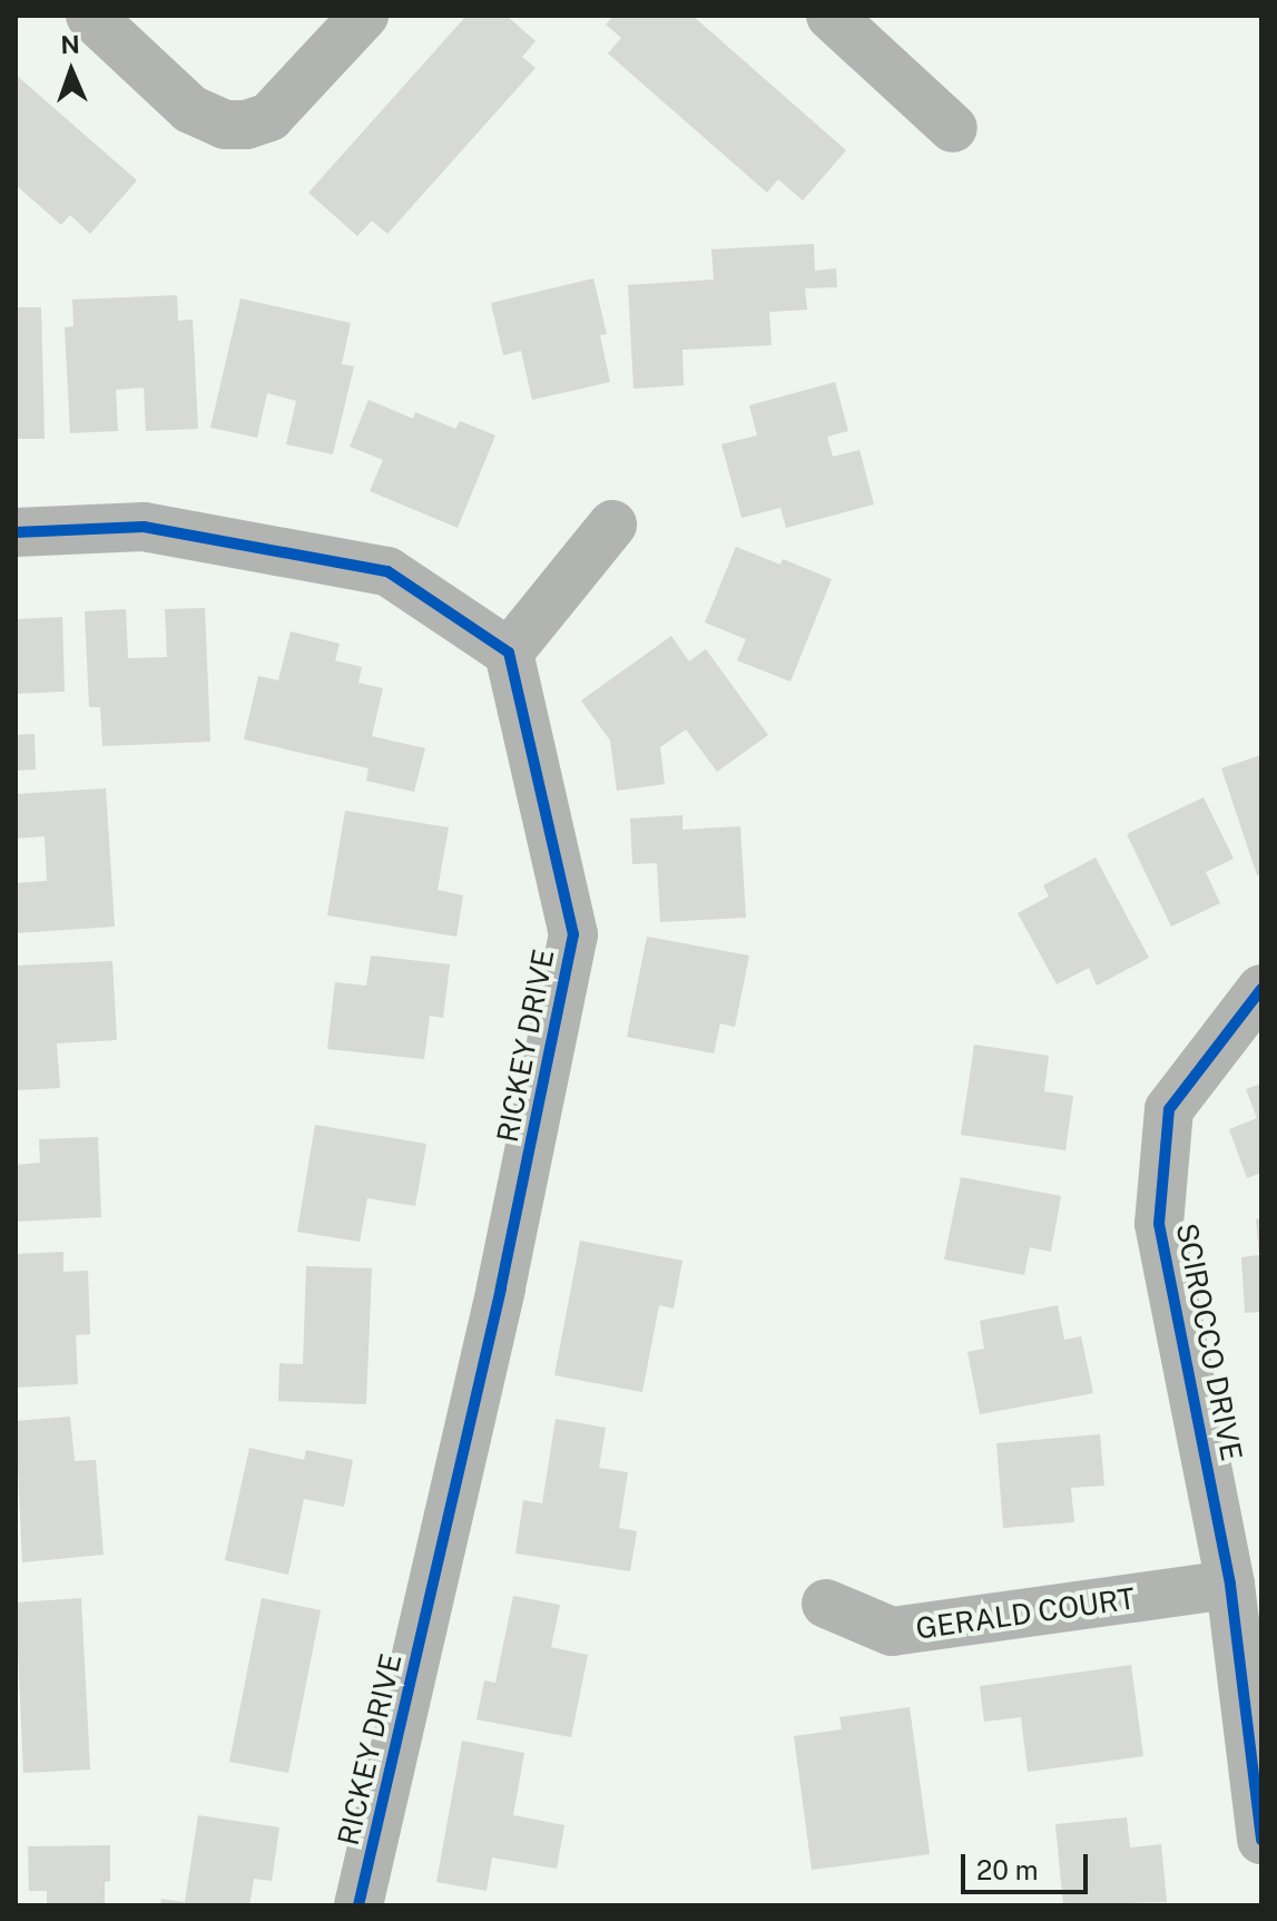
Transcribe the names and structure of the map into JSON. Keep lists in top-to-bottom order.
{
  "streets": {
    "street": ["RICKEY DRIVE", "SCIROCCO DRIVE", "GERALD COURT"]
  },
  "crossings": [
    ["SCIROCCO DRIVE", "GERALD COURT"]
  ],
  "scale_bar": "20 m",
  "north": "top"
}
